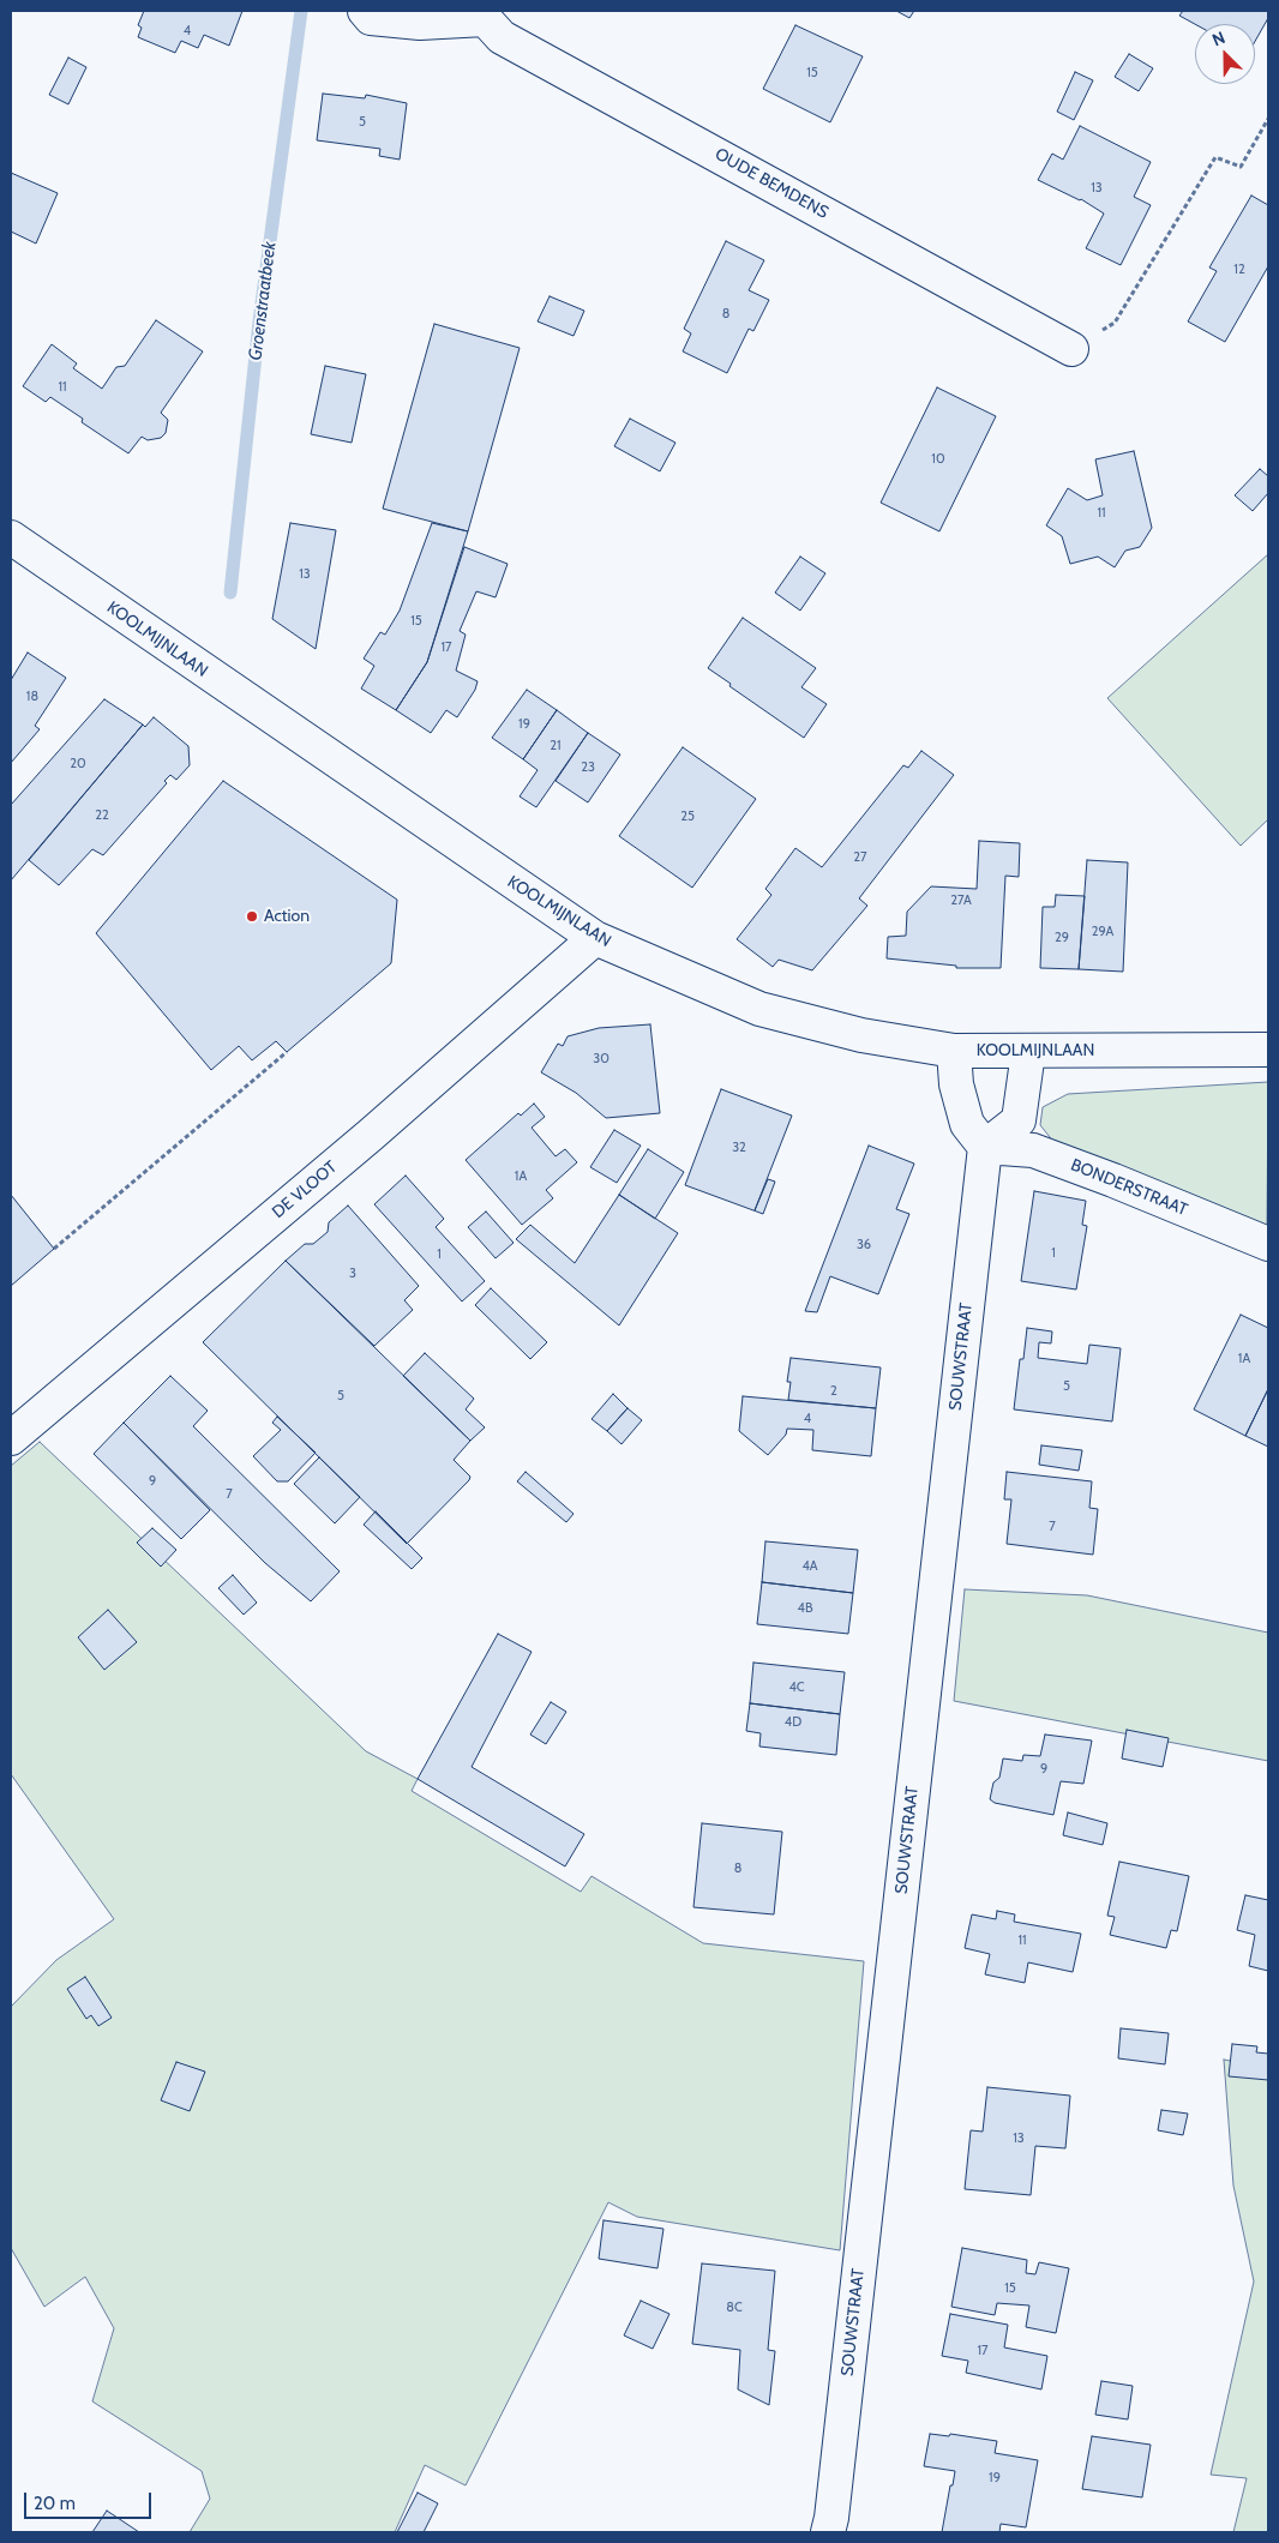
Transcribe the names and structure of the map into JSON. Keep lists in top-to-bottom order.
{
  "streets": {
    "street": [
      "OUDE BEMDENS",
      "KOOLMIJNLAAN",
      "BONDERSTRAAT",
      "DE VLOOT",
      "SOUWSTRAAT"
    ]
  },
  "crossings": [
    ["KOOLMIJNLAAN", "DE VLOOT"],
    ["BONDERSTRAAT", "SOUWSTRAAT"]
  ],
  "water": ["Groenstraatbeek"],
  "places": ["Action"],
  "house_numbers": [
    "4",
    "15",
    "5",
    "13",
    "12",
    "8",
    "11",
    "10",
    "11",
    "13",
    "15",
    "17",
    "18",
    "19",
    "21",
    "20",
    "23",
    "22",
    "25",
    "27",
    "27A",
    "29A",
    "29",
    "30",
    "32",
    "1A",
    "36",
    "1",
    "1",
    "3",
    "1A",
    "5",
    "2",
    "5",
    "4",
    "9",
    "7",
    "7",
    "4A",
    "4B",
    "4C",
    "4D",
    "9",
    "8",
    "11",
    "13",
    "15",
    "8C",
    "17",
    "19"
  ],
  "scale_bar": "20 m",
  "north": "top left"
}
